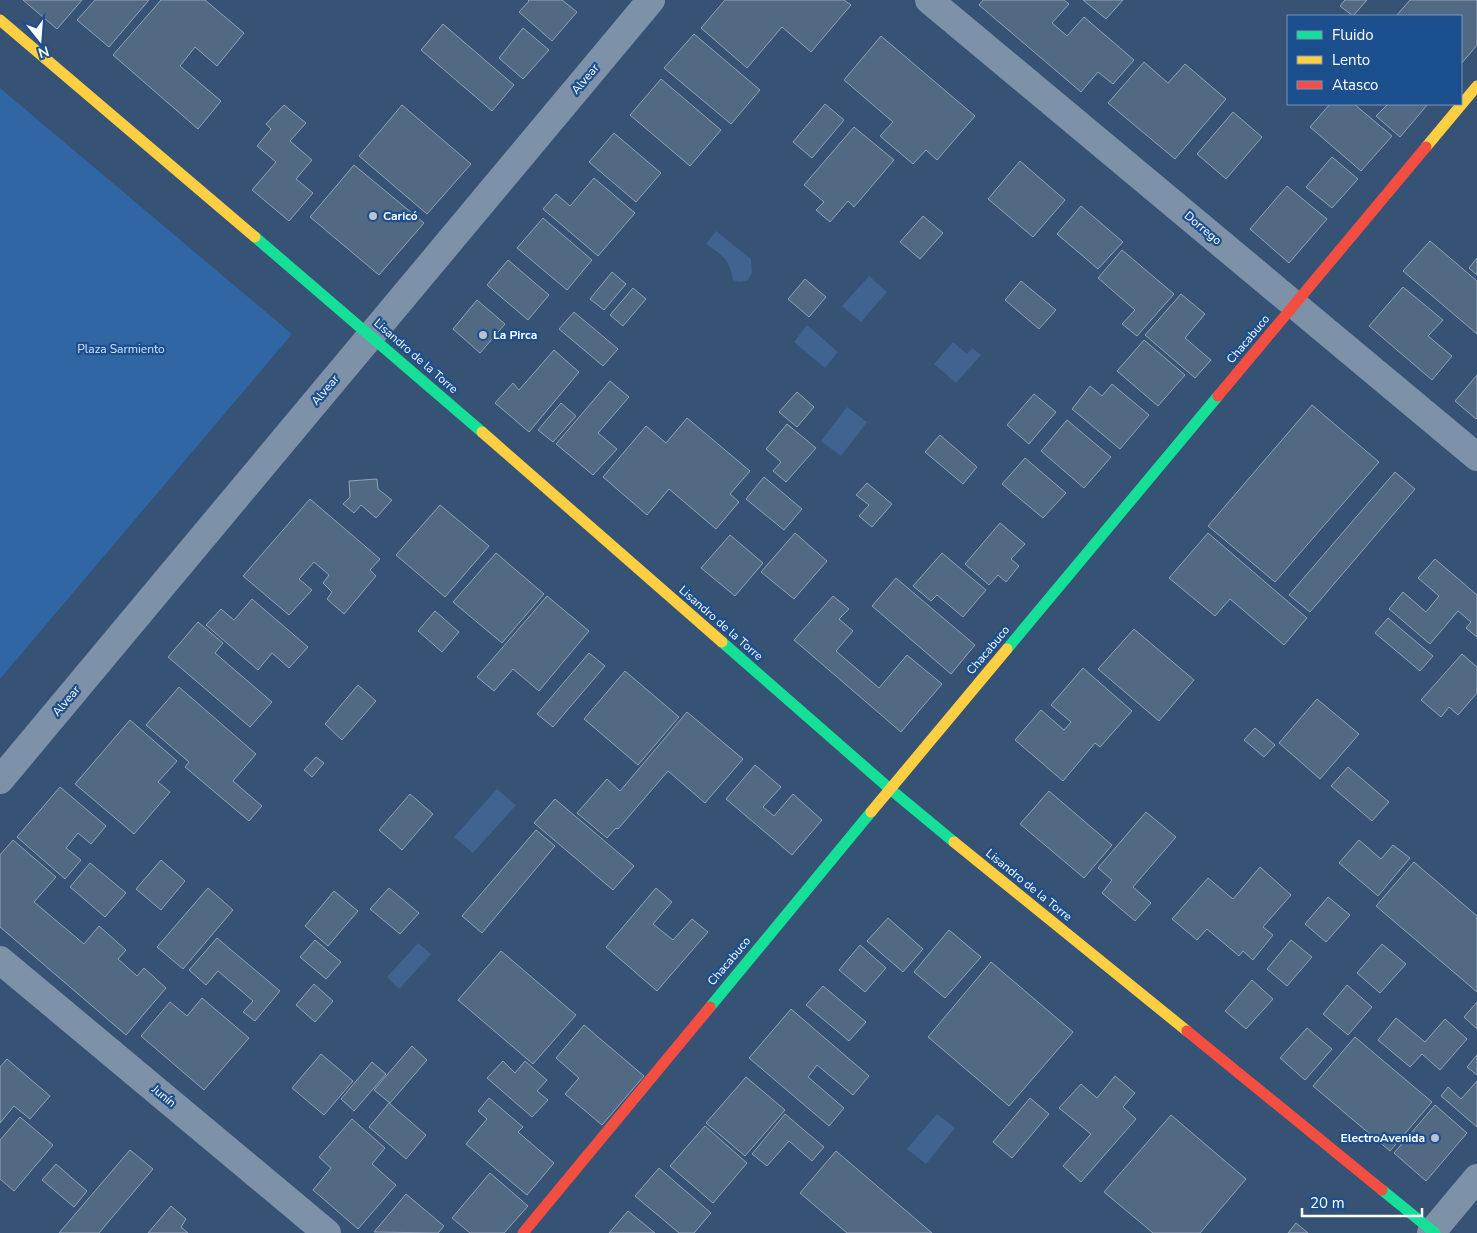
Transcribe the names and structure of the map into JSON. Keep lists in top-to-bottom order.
{
  "streets": {
    "main road": ["Chacabuco", "Lisandro de la Torre"],
    "street": ["Alvear", "Dorrego", "Junín"]
  },
  "crossings": [
    ["Alvear", "Lisandro de la Torre"],
    ["Dorrego", "Chacabuco"],
    ["Chacabuco", "Lisandro de la Torre"]
  ],
  "parks": ["Plaza Sarmiento"],
  "places": ["Caricó", "La Pirca", "ElectroAvenida"],
  "legend": ["Fluido", "Lento", "Atasco"],
  "scale_bar": "20 m",
  "north": "bottom"
}
